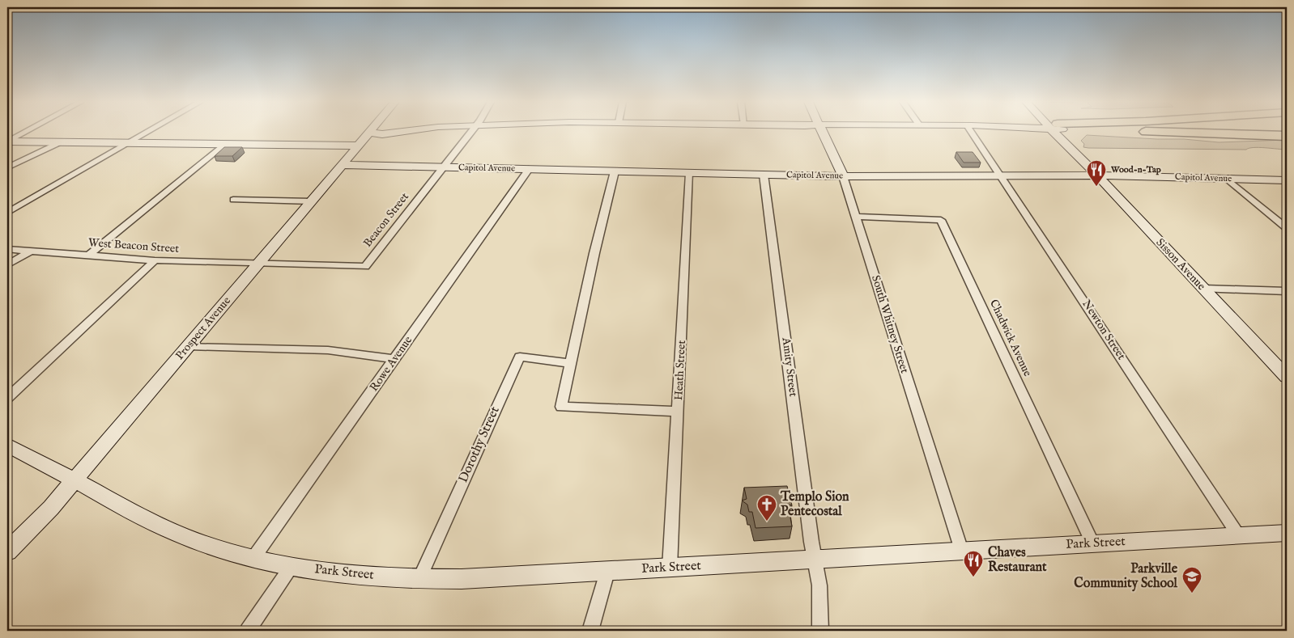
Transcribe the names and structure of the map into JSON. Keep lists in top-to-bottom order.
{
  "streets": {
    "main road": [
      "Capitol Avenue",
      "Sisson Avenue",
      "South Whitney Street",
      "Prospect Avenue",
      "Park Street"
    ],
    "street": [
      "Beacon Street",
      "West Beacon Street",
      "Newton Street",
      "Chadwick Avenue",
      "Rowe Avenue",
      "Amity Street",
      "Heath Street",
      "Dorothy Street"
    ]
  },
  "crossings": [
    ["Capitol Avenue", "Beacon Street"],
    ["Capitol Avenue", "Sisson Avenue"],
    ["Capitol Avenue", "South Whitney Street"],
    ["Capitol Avenue", "Prospect Avenue"],
    ["Capitol Avenue", "Newton Street"],
    ["Capitol Avenue", "Rowe Avenue"],
    ["Capitol Avenue", "Amity Street"],
    ["Capitol Avenue", "Heath Street"],
    ["Beacon Street", "West Beacon Street"],
    ["Beacon Street", "Prospect Avenue"],
    ["West Beacon Street", "Prospect Avenue"],
    ["South Whitney Street", "Chadwick Avenue"],
    ["South Whitney Street", "Park Street"],
    ["Prospect Avenue", "Park Street"],
    ["Newton Street", "Park Street"],
    ["Chadwick Avenue", "Park Street"],
    ["Rowe Avenue", "Park Street"],
    ["Amity Street", "Park Street"],
    ["Heath Street", "Park Street"],
    ["Dorothy Street", "Park Street"]
  ],
  "places": {
    "restaurant": ["Wood-n-Tap", "Chaves Restaurant"],
    "church": ["Templo Sion Pentecostal"],
    "school or university": ["Parkville Community School"]
  }
}
